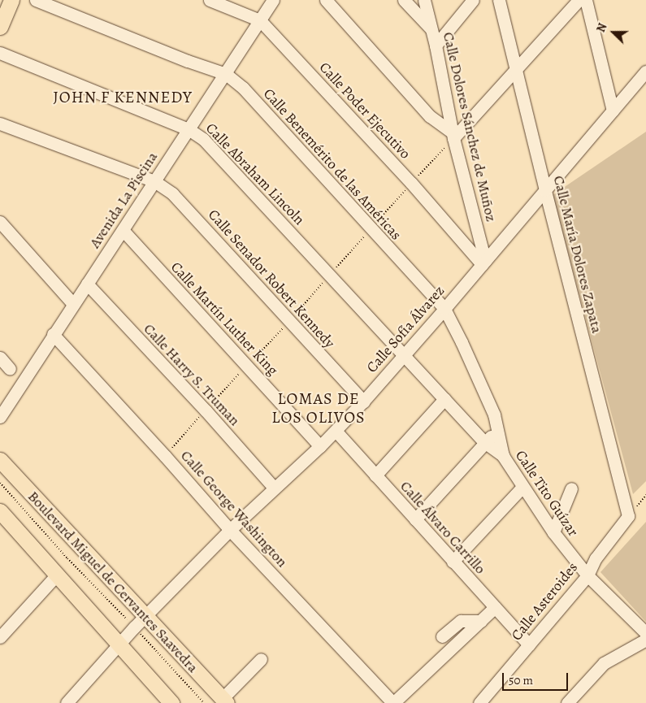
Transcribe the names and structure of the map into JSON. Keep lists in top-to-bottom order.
{
  "streets": {
    "main road": ["Boulevard Miguel de Cervantes Saavedra"],
    "street": [
      "Calle Poder Ejecutivo",
      "Calle Dolores Sánchez de Muñoz",
      "Calle Benemérito de las Américas",
      "Calle Abraham Lincoln",
      "Avenida La Piscina",
      "Calle María Dolores Zapata",
      "Calle Senador Robert Kennedy",
      "Calle Martín Luther King",
      "Calle Sofía Álvarez",
      "Calle Harry S. Truman",
      "Calle Tito Guízar",
      "Calle George Washington",
      "Calle Álvaro Carrillo",
      "Calle Asteroides"
    ]
  },
  "crossings": [
    ["Calle Poder Ejecutivo", "Calle Dolores Sánchez de Muñoz"],
    ["Calle Poder Ejecutivo", "Avenida La Piscina"],
    ["Calle Poder Ejecutivo", "Calle Sofía Álvarez"],
    ["Calle Dolores Sánchez de Muñoz", "Calle Sofía Álvarez"],
    ["Calle Benemérito de las Américas", "Avenida La Piscina"],
    ["Calle Benemérito de las Américas", "Calle Sofía Álvarez"],
    ["Calle Benemérito de las Américas", "Calle Tito Guízar"],
    ["Calle Abraham Lincoln", "Avenida La Piscina"],
    ["Calle Abraham Lincoln", "Calle Sofía Álvarez"],
    ["Calle Abraham Lincoln", "Calle Tito Guízar"],
    ["Avenida La Piscina", "Calle Senador Robert Kennedy"],
    ["Avenida La Piscina", "Calle Martín Luther King"],
    ["Avenida La Piscina", "Calle Harry S. Truman"],
    ["Avenida La Piscina", "Calle George Washington"],
    ["Calle María Dolores Zapata", "Calle Sofía Álvarez"],
    ["Calle María Dolores Zapata", "Calle Asteroides"],
    ["Calle Senador Robert Kennedy", "Calle Sofía Álvarez"],
    ["Calle Martín Luther King", "Calle Sofía Álvarez"],
    ["Calle Sofía Álvarez", "Calle Harry S. Truman"],
    ["Calle Sofía Álvarez", "Calle Tito Guízar"],
    ["Calle Sofía Álvarez", "Calle George Washington"],
    ["Calle Sofía Álvarez", "Calle Álvaro Carrillo"],
    ["Calle Sofía Álvarez", "Boulevard Miguel de Cervantes Saavedra"],
    ["Calle Tito Guízar", "Calle Asteroides"],
    ["Calle Álvaro Carrillo", "Calle Asteroides"]
  ],
  "districts": ["JOHN F KENNEDY", "LOMAS DE LOS OLIVOS"],
  "scale_bar": "50 m",
  "north": "left"
}
